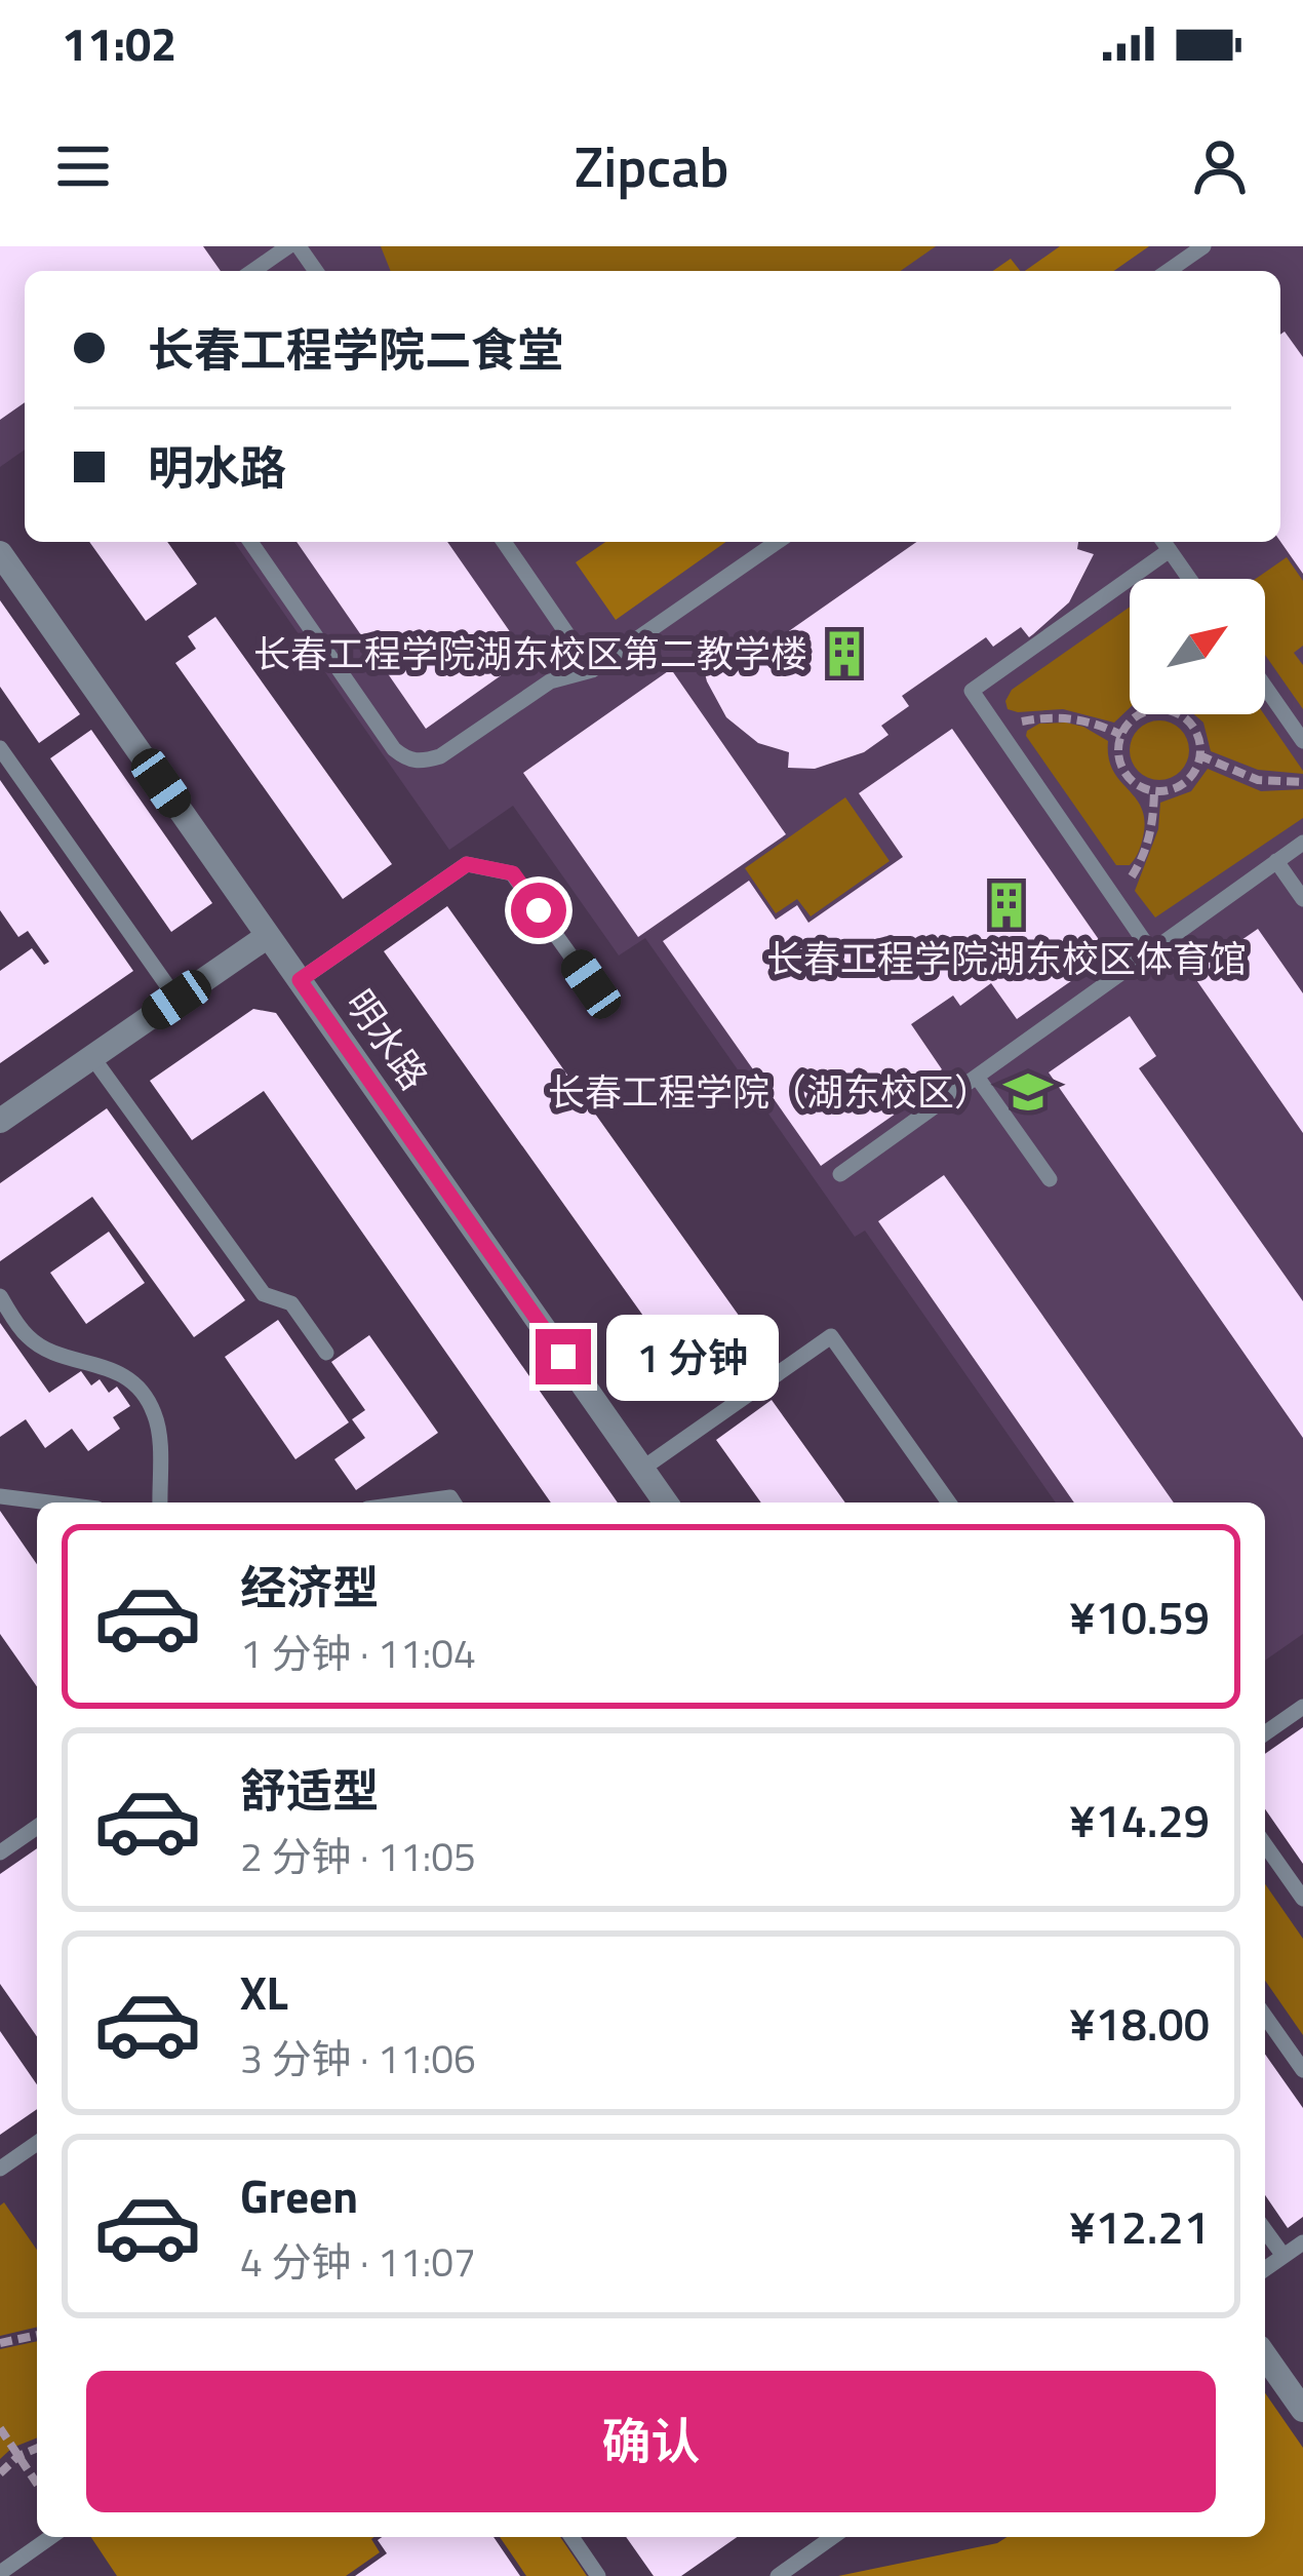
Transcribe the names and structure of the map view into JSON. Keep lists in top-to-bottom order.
{
  "streets": {
    "street": ["明水路"]
  },
  "places": {
    "building": ["长春工程学院湖东校区第二教学楼", "长春工程学院湖东校区体育馆"],
    "school or university": ["长春工程学院（湖东校区）"]
  },
  "north": "top right",
  "page": {
    "status": "11:02",
    "header": "Zipcab",
    "banner": ["长春工程学院二食堂", "明水路"],
    "bubble": "1 分钟",
    "list": [
      {
        "name": "经济型",
        "note": "1 分钟 · 11:04",
        "value": "¥10.59"
      },
      {
        "name": "舒适型",
        "note": "2 分钟 · 11:05",
        "value": "¥14.29"
      },
      {
        "name": "XL",
        "note": "3 分钟 · 11:06",
        "value": "¥18.00"
      },
      {
        "name": "Green",
        "note": "4 分钟 · 11:07",
        "value": "¥12.21"
      }
    ],
    "buttons": "确认"
  }
}
